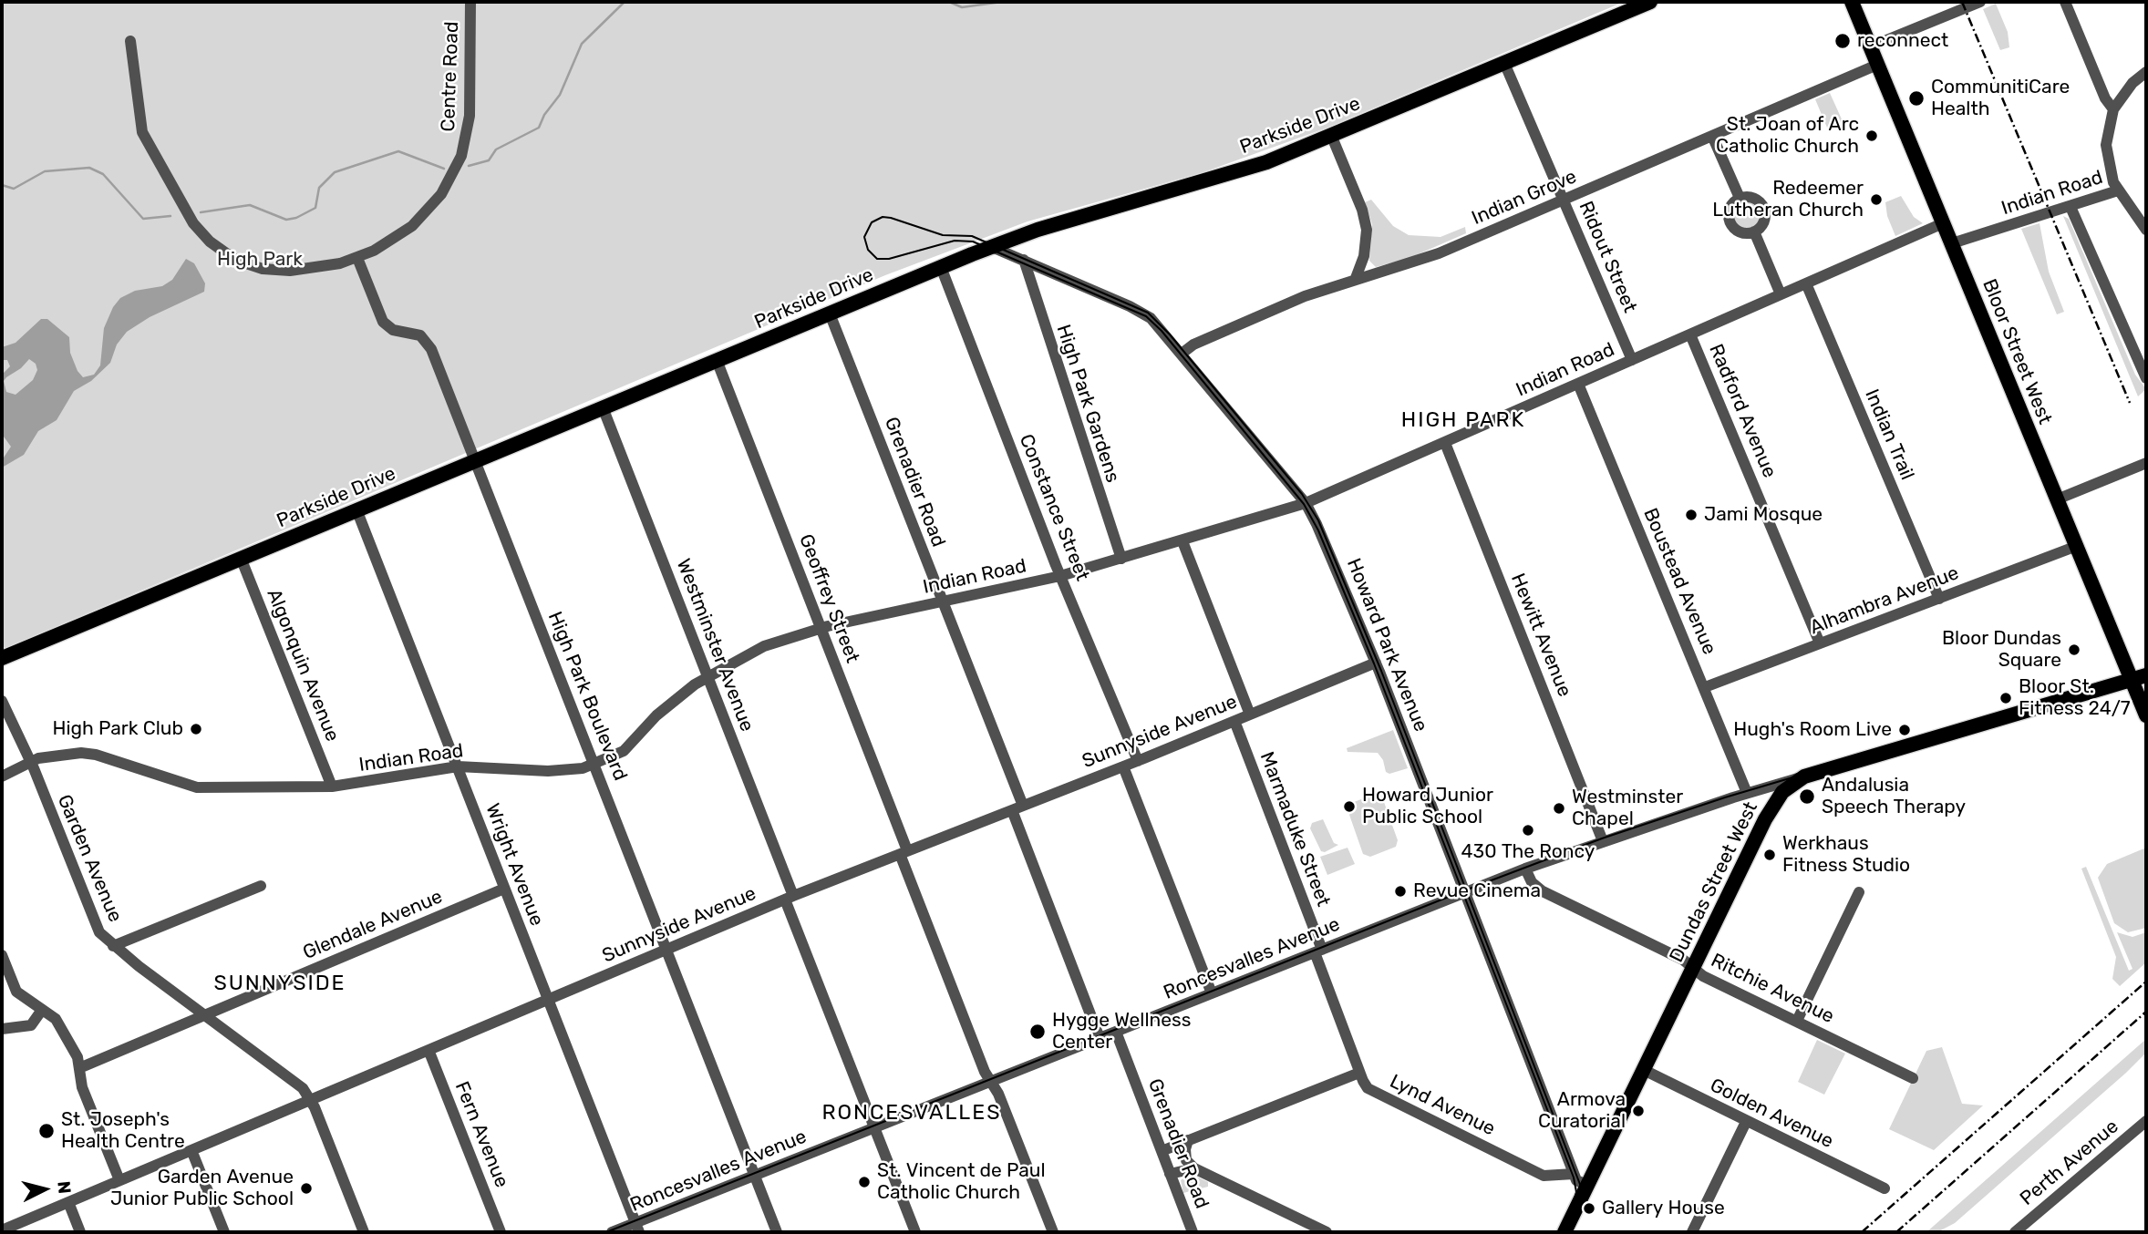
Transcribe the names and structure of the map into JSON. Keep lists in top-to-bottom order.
{
  "streets": {
    "main road": ["Parkside Drive", "Bloor Street West", "Dundas Street West"],
    "street": [
      "Centre Road",
      "Indian Road",
      "Indian Grove",
      "Ridout Street",
      "High Park Gardens",
      "Radford Avenue",
      "Indian Trail",
      "Grenadier Road",
      "Constance Street",
      "Boustead Avenue",
      "Geoffrey Street",
      "Alhambra Avenue",
      "Hewitt Avenue",
      "Westminster Avenue",
      "Howard Park Avenue",
      "Algonquin Avenue",
      "High Park Boulevard",
      "Sunnyside Avenue",
      "Marmaduke Street",
      "Garden Avenue",
      "Wright Avenue",
      "Glendale Avenue",
      "Roncesvalles Avenue",
      "Ritchie Avenue",
      "Lynd Avenue",
      "Golden Avenue",
      "Fern Avenue",
      "Perth Avenue"
    ]
  },
  "crossings": [
    ["Centre Road", "High Park Boulevard"],
    ["Parkside Drive", "Ridout Street"],
    ["Parkside Drive", "Grenadier Road"],
    ["Parkside Drive", "Constance Street"],
    ["Parkside Drive", "Geoffrey Street"],
    ["Parkside Drive", "Westminster Avenue"],
    ["Parkside Drive", "Howard Park Avenue"],
    ["Parkside Drive", "Algonquin Avenue"],
    ["Parkside Drive", "High Park Boulevard"],
    ["Parkside Drive", "Wright Avenue"],
    ["Indian Road", "Ridout Street"],
    ["Indian Road", "Bloor Street West"],
    ["Indian Road", "High Park Gardens"],
    ["Indian Road", "Radford Avenue"],
    ["Indian Road", "Indian Trail"],
    ["Indian Road", "Grenadier Road"],
    ["Indian Road", "Constance Street"],
    ["Indian Road", "Boustead Avenue"],
    ["Indian Road", "Geoffrey Street"],
    ["Indian Road", "Hewitt Avenue"],
    ["Indian Road", "Westminster Avenue"],
    ["Indian Road", "Howard Park Avenue"],
    ["Indian Road", "Algonquin Avenue"],
    ["Indian Road", "High Park Boulevard"],
    ["Indian Road", "Garden Avenue"],
    ["Indian Road", "Wright Avenue"],
    ["Indian Grove", "Ridout Street"],
    ["Indian Grove", "Bloor Street West"],
    ["Indian Grove", "Howard Park Avenue"],
    ["Bloor Street West", "Alhambra Avenue"],
    ["Bloor Street West", "Dundas Street West"],
    ["High Park Gardens", "Howard Park Avenue"],
    ["Radford Avenue", "Alhambra Avenue"],
    ["Indian Trail", "Alhambra Avenue"],
    ["Grenadier Road", "Sunnyside Avenue"],
    ["Grenadier Road", "Roncesvalles Avenue"],
    ["Constance Street", "Sunnyside Avenue"],
    ["Boustead Avenue", "Alhambra Avenue"],
    ["Boustead Avenue", "Roncesvalles Avenue"],
    ["Geoffrey Street", "Sunnyside Avenue"],
    ["Geoffrey Street", "Roncesvalles Avenue"],
    ["Hewitt Avenue", "Roncesvalles Avenue"],
    ["Westminster Avenue", "Sunnyside Avenue"],
    ["Westminster Avenue", "Roncesvalles Avenue"],
    ["Howard Park Avenue", "Sunnyside Avenue"],
    ["Howard Park Avenue", "Dundas Street West"],
    ["Howard Park Avenue", "Roncesvalles Avenue"],
    ["Howard Park Avenue", "Lynd Avenue"],
    ["High Park Boulevard", "Sunnyside Avenue"],
    ["High Park Boulevard", "Roncesvalles Avenue"],
    ["Sunnyside Avenue", "Marmaduke Street"],
    ["Sunnyside Avenue", "Garden Avenue"],
    ["Sunnyside Avenue", "Wright Avenue"],
    ["Sunnyside Avenue", "Fern Avenue"],
    ["Marmaduke Street", "Roncesvalles Avenue"],
    ["Marmaduke Street", "Lynd Avenue"],
    ["Garden Avenue", "Glendale Avenue"],
    ["Wright Avenue", "Glendale Avenue"],
    ["Wright Avenue", "Roncesvalles Avenue"],
    ["Dundas Street West", "Roncesvalles Avenue"],
    ["Dundas Street West", "Ritchie Avenue"],
    ["Dundas Street West", "Golden Avenue"],
    ["Roncesvalles Avenue", "Ritchie Avenue"]
  ],
  "districts": ["HIGH PARK", "SUNNYSIDE", "RONCESVALLES"],
  "parks": ["High Park"],
  "places": [
    "reconnect",
    "CommunitiCare Health",
    "St. Joan of Arc Catholic Church",
    "Redeemer Lutheran Church",
    "Jami Mosque",
    "Bloor Dundas Square",
    "Bloor St. Fitness 24/7",
    "High Park Club",
    "Hugh's Room Live",
    "Andalusia Speech Therapy",
    "Howard Junior Public School",
    "Westminster Chapel",
    "430 The Roncy",
    "Werkhaus Fitness Studio",
    "Revue Cinema",
    "Hygge Wellness Center",
    "Armova Curatorial",
    "St. Joseph's Health Centre",
    "St. Vincent de Paul Catholic Church",
    "Garden Avenue Junior Public School",
    "Gallery House"
  ],
  "north": "right"
}
